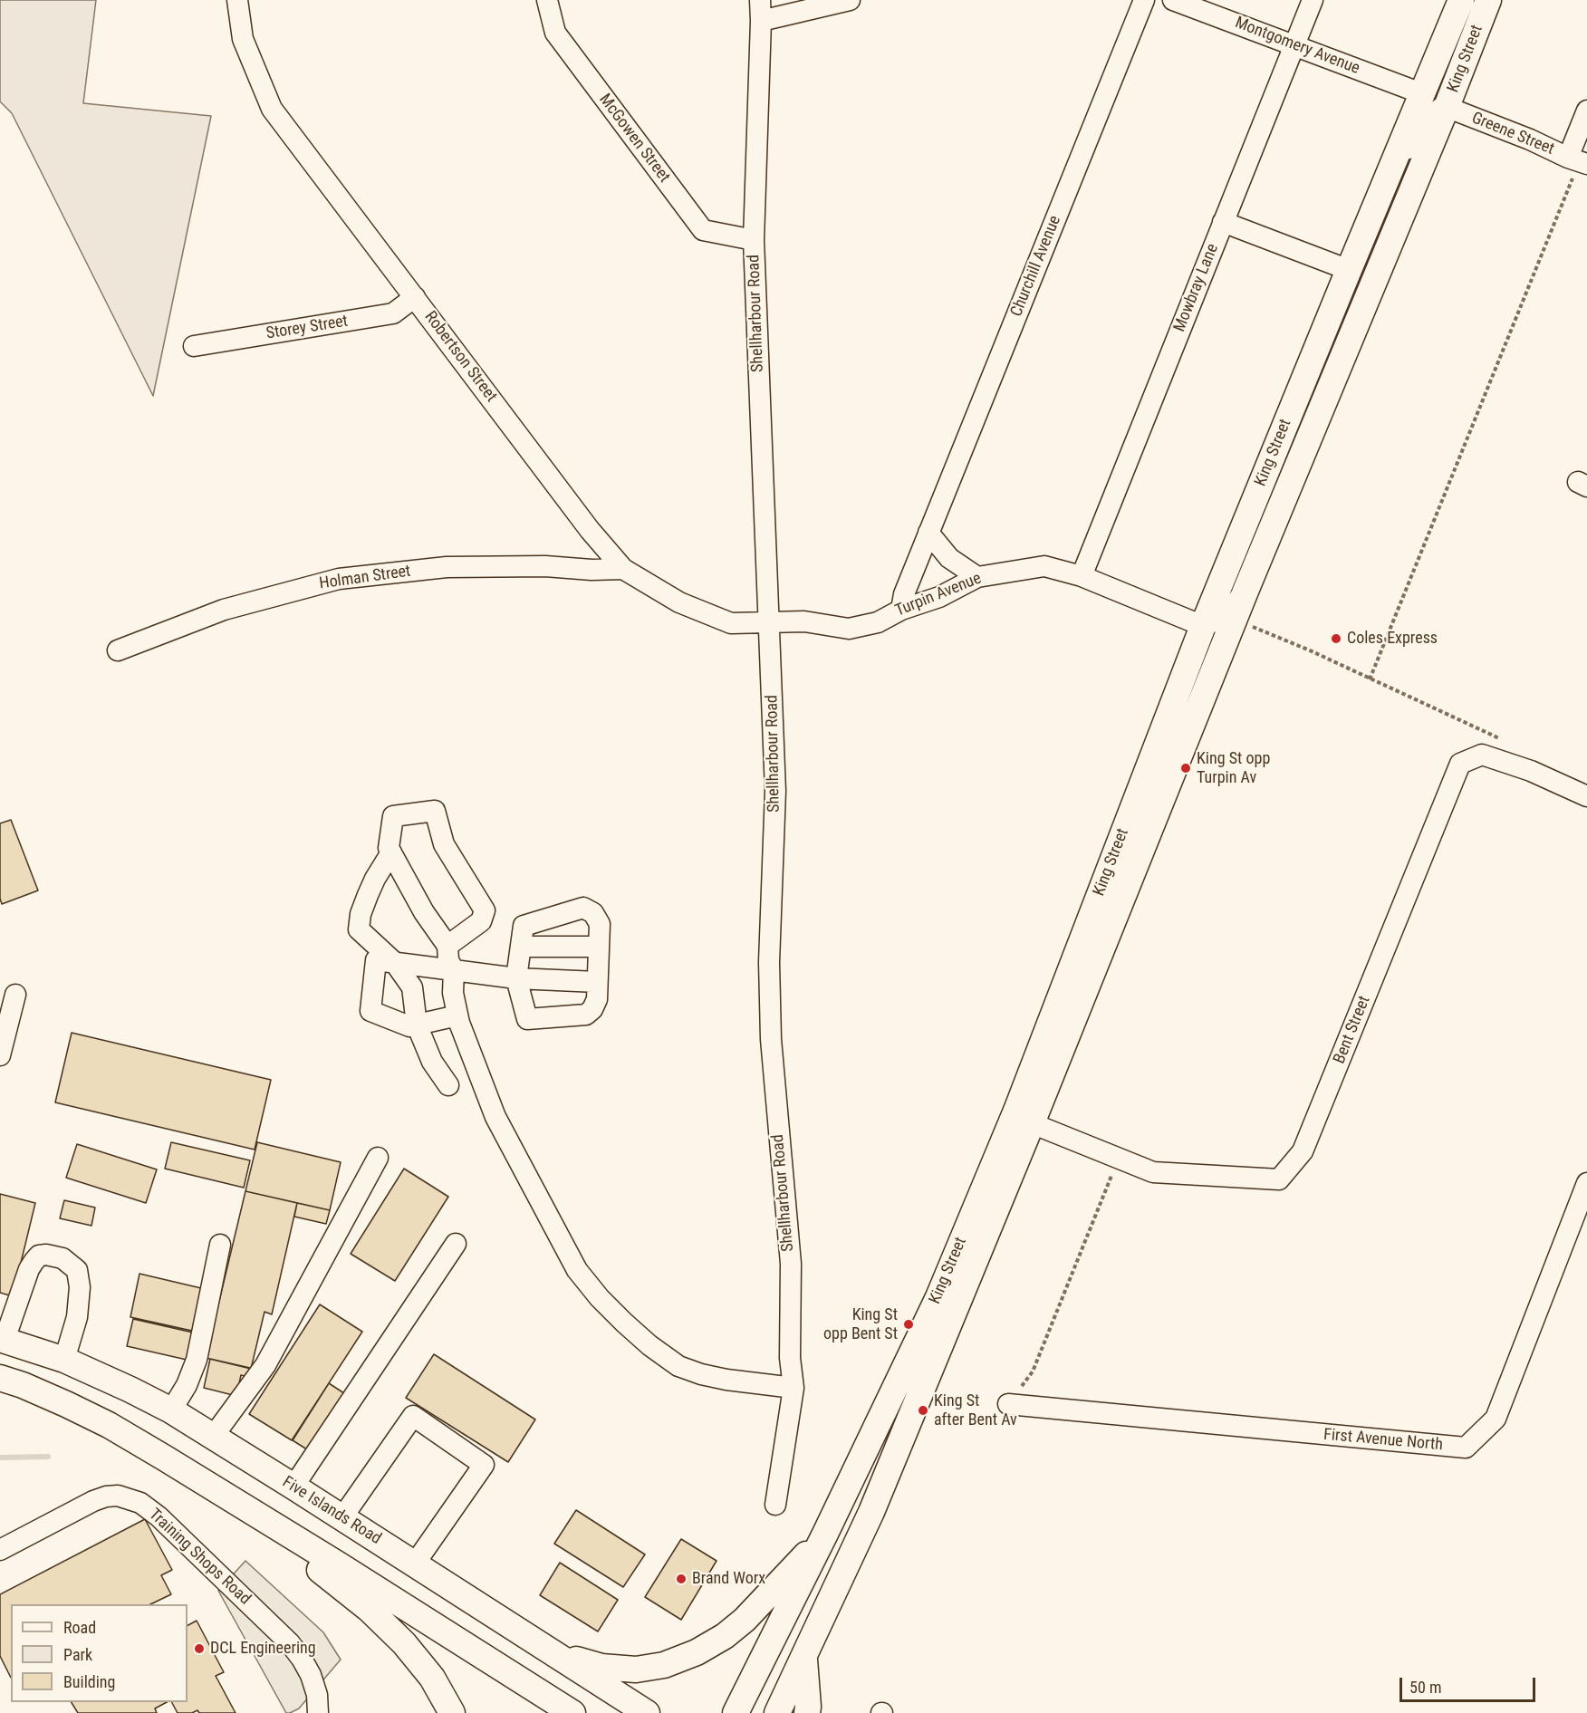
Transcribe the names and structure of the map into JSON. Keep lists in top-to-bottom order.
{
  "streets": {
    "main road": ["King Street", "Five Islands Road"],
    "street": [
      "Montgomery Avenue",
      "Greene Street",
      "McGowen Street",
      "Churchill Avenue",
      "Mowbray Lane",
      "Shellharbour Road",
      "Storey Street",
      "Robertson Street",
      "Holman Street",
      "Turpin Avenue",
      "Bent Street",
      "First Avenue North",
      "Training Shops Road"
    ]
  },
  "crossings": [
    ["Montgomery Avenue", "King Street"],
    ["Montgomery Avenue", "Mowbray Lane"],
    ["King Street", "Greene Street"],
    ["King Street", "Turpin Avenue"],
    ["King Street", "Bent Street"],
    ["McGowen Street", "Shellharbour Road"],
    ["Churchill Avenue", "Turpin Avenue"],
    ["Mowbray Lane", "Turpin Avenue"],
    ["Shellharbour Road", "Robertson Street"],
    ["Shellharbour Road", "Turpin Avenue"],
    ["Storey Street", "Robertson Street"],
    ["Robertson Street", "Holman Street"],
    ["Robertson Street", "Turpin Avenue"]
  ],
  "places": [
    "Coles Express",
    "King St opp Turpin Av",
    "King St opp Bent St",
    "King St after Bent Av",
    "Brand Worx",
    "DCL Engineering"
  ],
  "legend": ["Road", "Park", "Building"],
  "scale_bar": "50 m"
}
